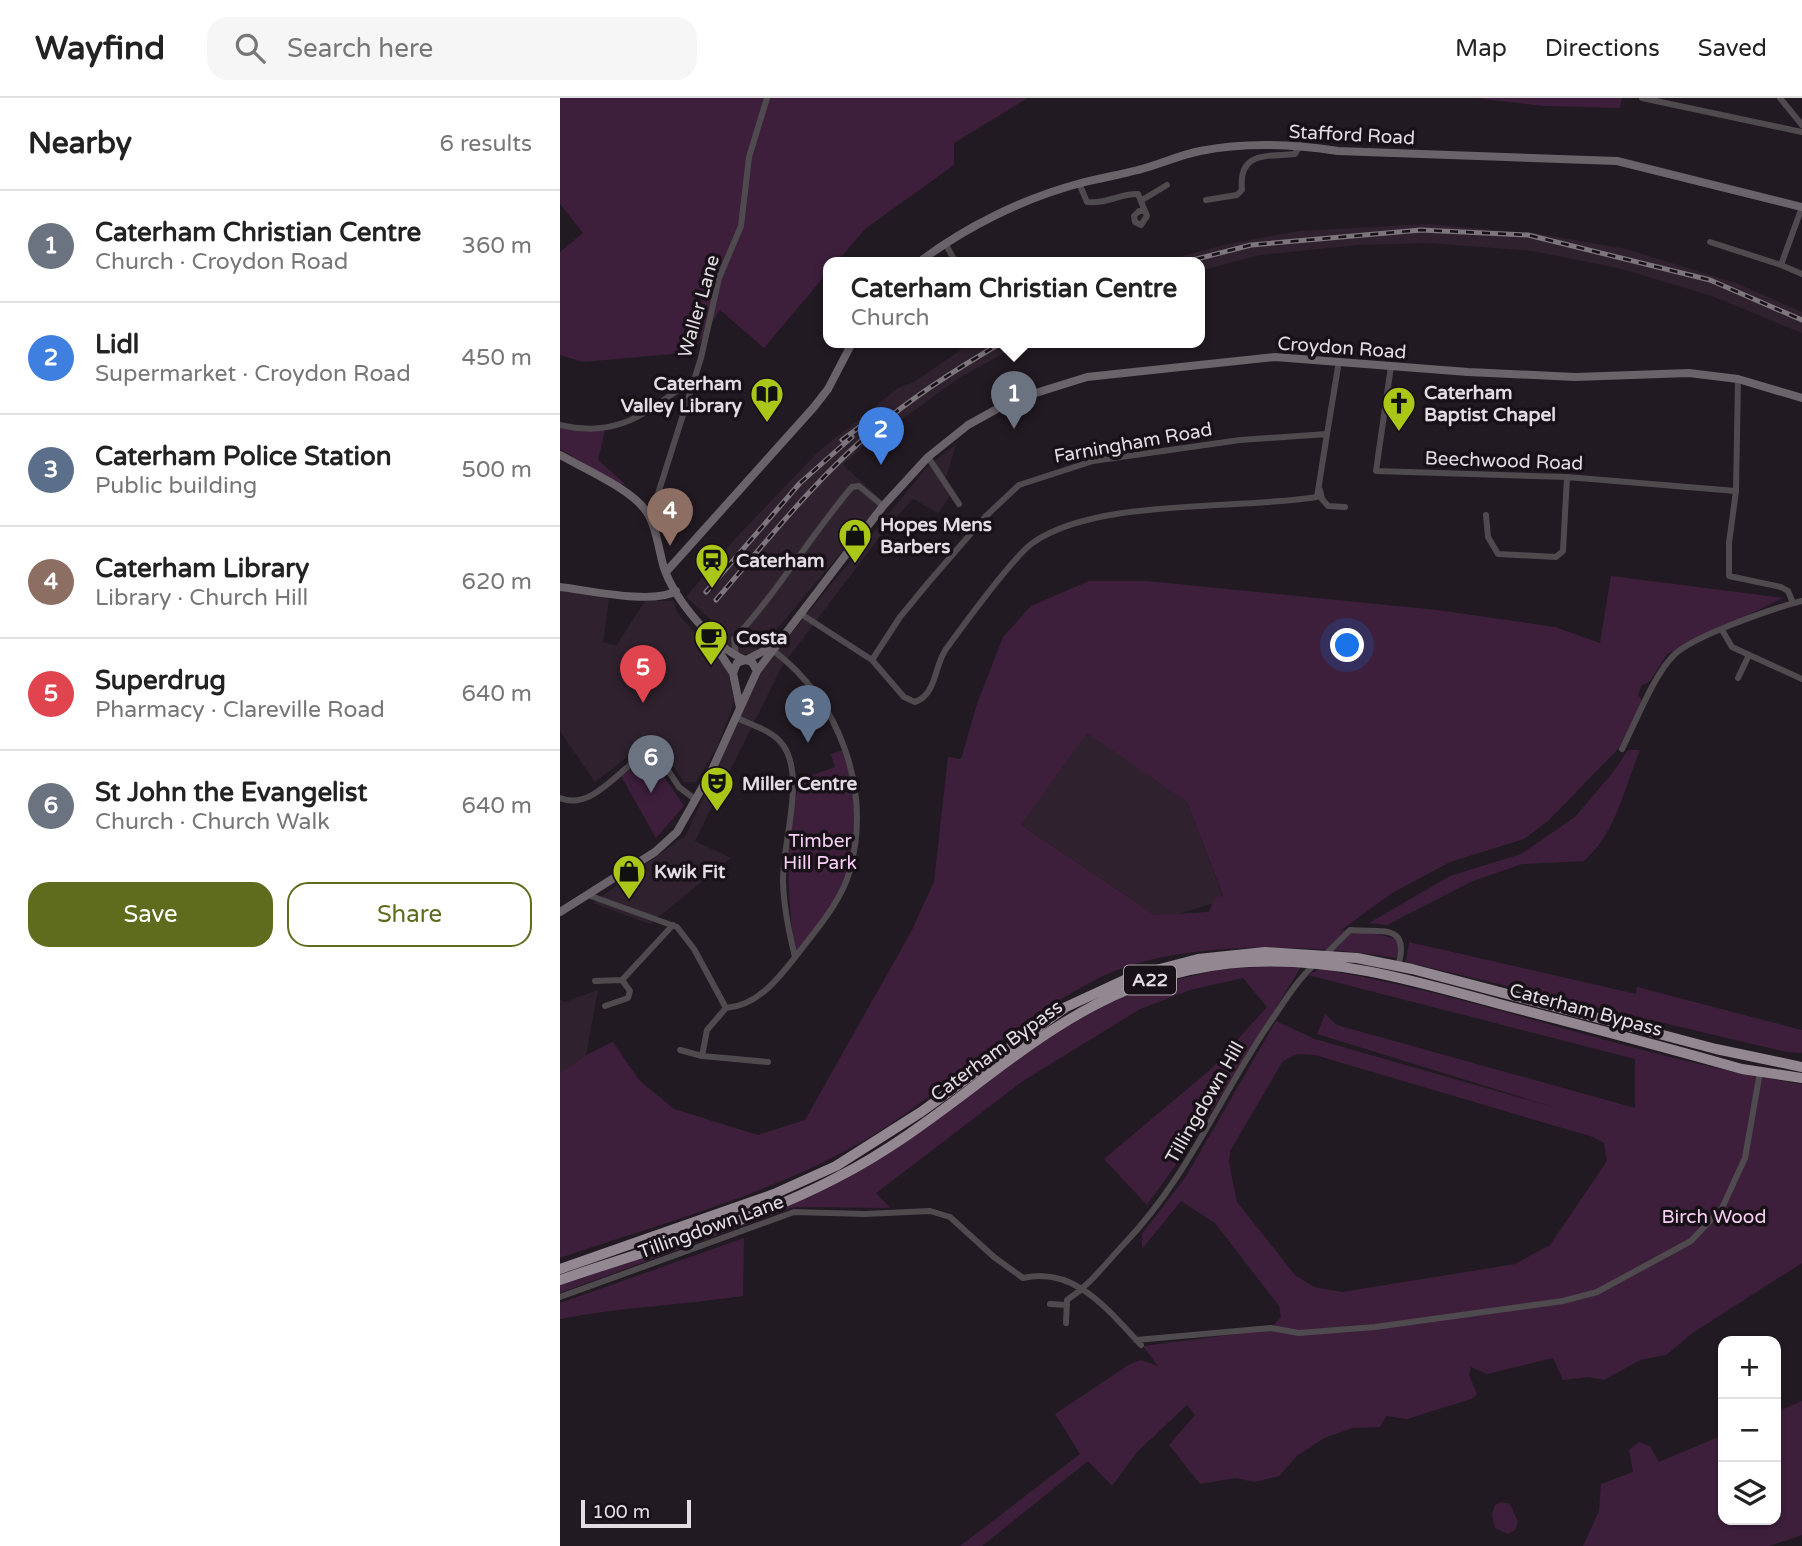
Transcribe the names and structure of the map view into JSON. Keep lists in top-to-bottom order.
{
  "streets": {
    "highway": ["A22", "Caterham Bypass"],
    "main road": ["Stafford Road", "Croydon Road"],
    "street": [
      "Waller Lane",
      "Farningham Road",
      "Beechwood Road",
      "Tillingdown Hill",
      "Tillingdown Lane"
    ]
  },
  "crossings": [
    ["Croydon Road", "Beechwood Road"],
    ["Caterham Bypass", "Tillingdown Hill"],
    ["Tillingdown Hill", "Tillingdown Lane"]
  ],
  "parks": ["Timber Hill Park", "Birch Wood"],
  "places": {
    "library": ["Caterham Valley Library"],
    "church": ["Caterham Baptist Chapel"],
    "shop": ["Hopes Mens Barbers", "Kwik Fit"],
    "station": ["Caterham"],
    "cafe": ["Costa"],
    "theatre": ["Miller Centre"]
  },
  "scale_bar": "100 m",
  "page": {
    "header": "Wayfind",
    "search": "Search here",
    "nav": ["Map", "Directions", "Saved"],
    "heading": ["Nearby", "6 results"],
    "list": [
      {
        "mark": "1",
        "name": "Caterham Christian Centre",
        "note": "Church · Croydon Road",
        "value": "360 m"
      },
      {
        "mark": "2",
        "name": "Lidl",
        "note": "Supermarket · Croydon Road",
        "value": "450 m"
      },
      {
        "mark": "3",
        "name": "Caterham Police Station",
        "note": "Public building",
        "value": "500 m"
      },
      {
        "mark": "4",
        "name": "Caterham Library",
        "note": "Library · Church Hill",
        "value": "620 m"
      },
      {
        "mark": "5",
        "name": "Superdrug",
        "note": "Pharmacy · Clareville Road",
        "value": "640 m"
      },
      {
        "mark": "6",
        "name": "St John the Evangelist",
        "note": "Church · Church Walk",
        "value": "640 m"
      }
    ],
    "popup": ["Caterham Christian Centre", "Church"],
    "pins": [
      "1",
      "2",
      "4",
      "5",
      "3",
      "6"
    ],
    "buttons": ["Save", "Share"],
    "map_buttons": ["+", "−"],
    "scale": "100 m"
  }
}
